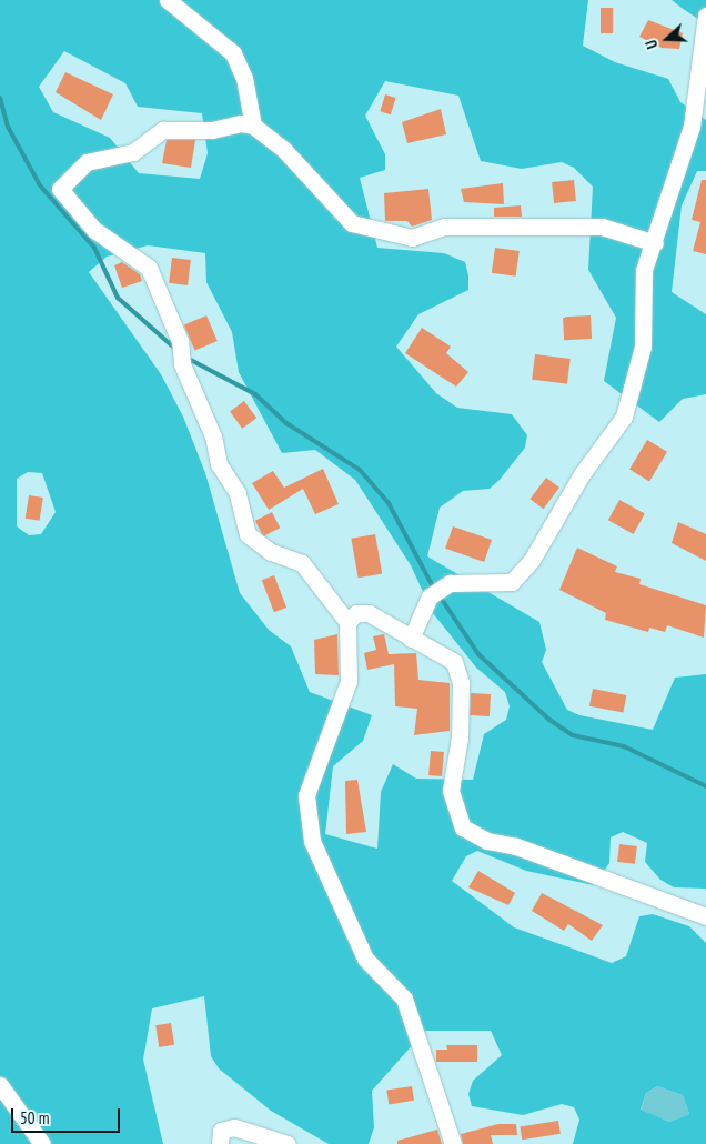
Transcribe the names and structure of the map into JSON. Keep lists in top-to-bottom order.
{
  "scale_bar": "50 m",
  "north": "left"
}
